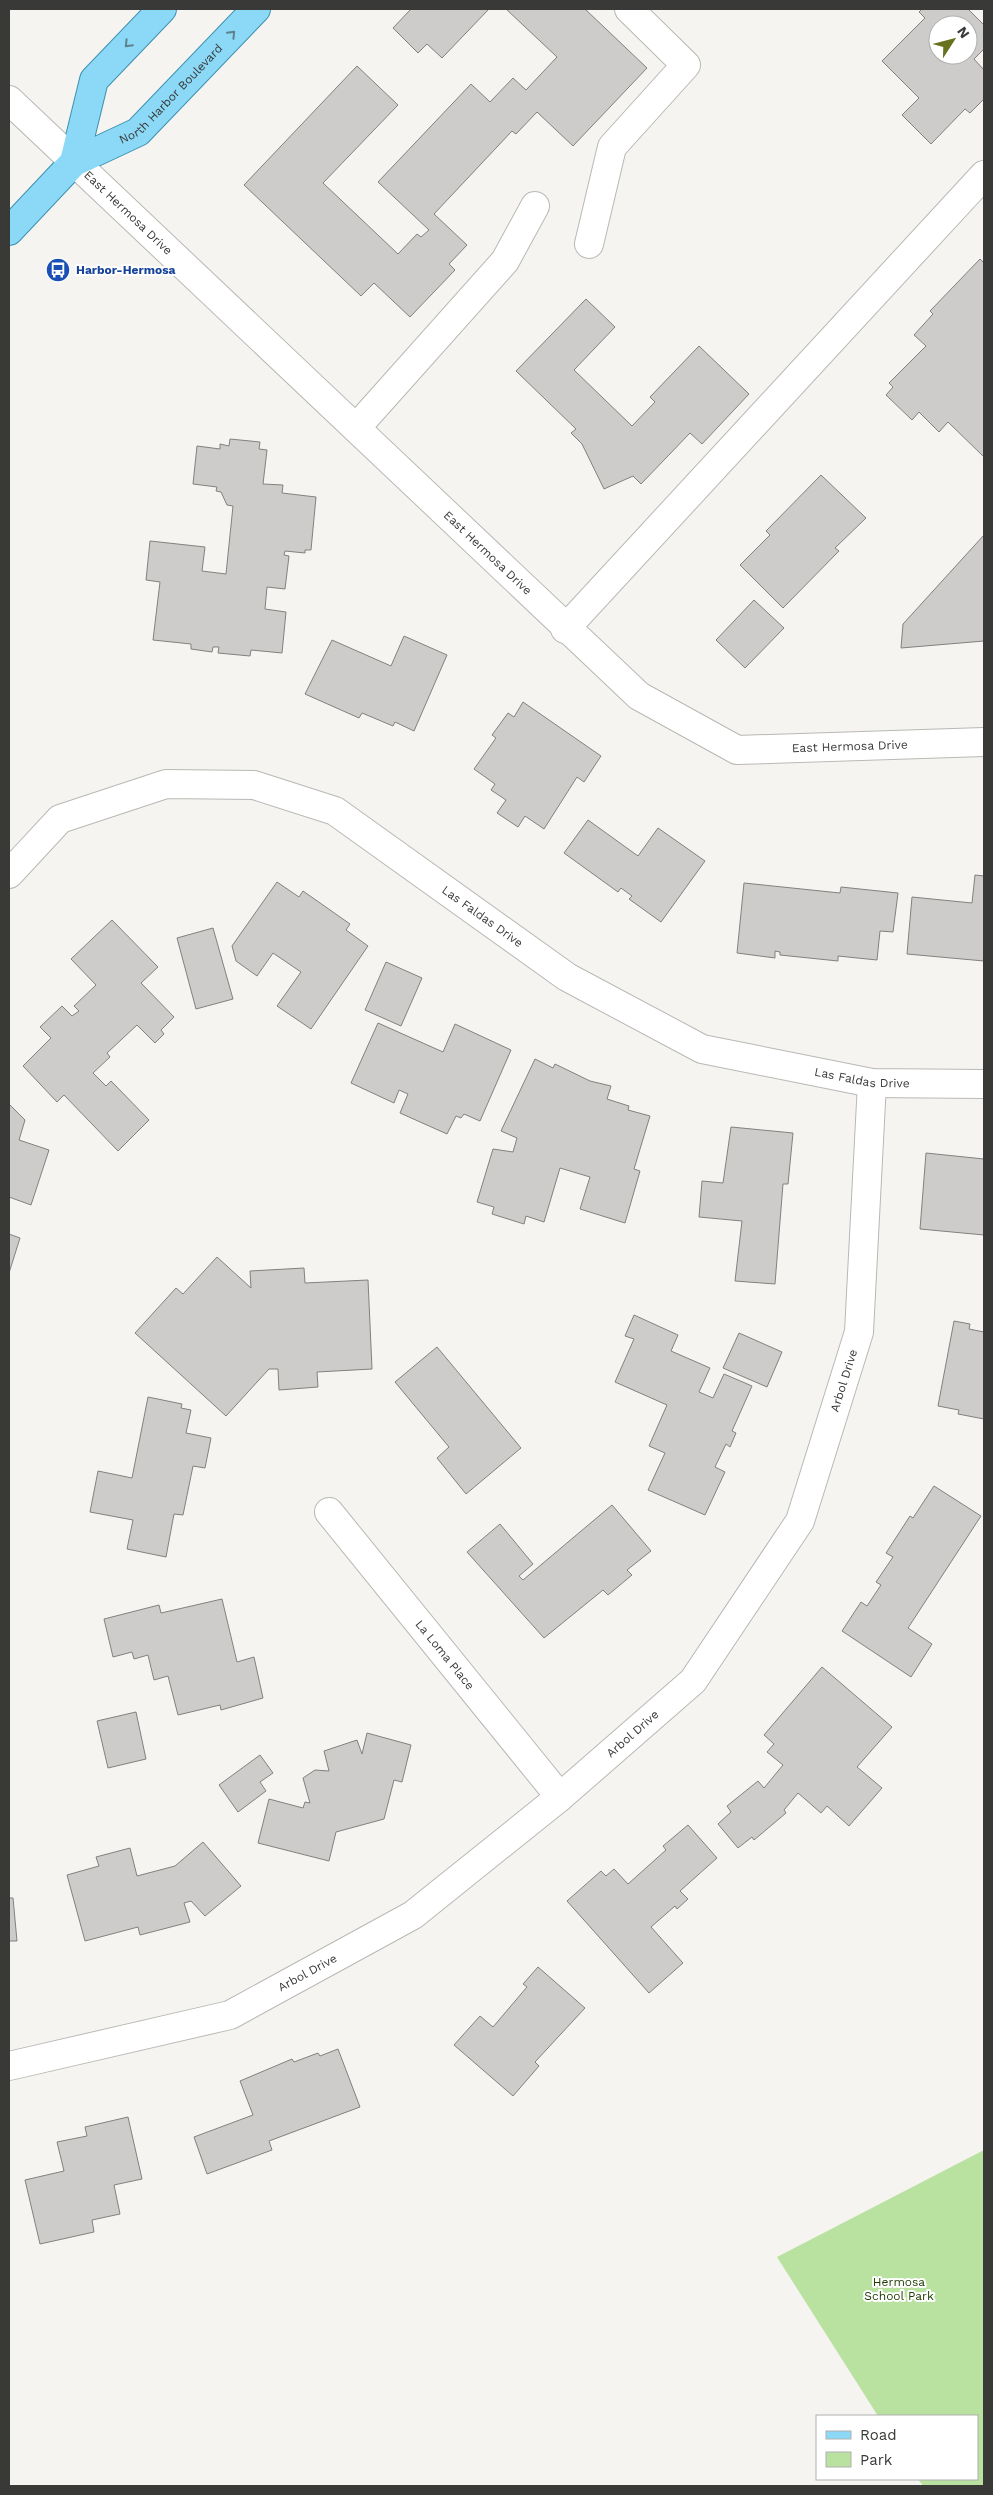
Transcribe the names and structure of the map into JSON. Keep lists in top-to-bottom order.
{
  "streets": {
    "main road": ["North Harbor Boulevard"],
    "street": [
      "East Hermosa Drive",
      "Las Faldas Drive",
      "Arbol Drive",
      "La Loma Place"
    ]
  },
  "crossings": [
    ["North Harbor Boulevard", "East Hermosa Drive"],
    ["Las Faldas Drive", "Arbol Drive"],
    ["Arbol Drive", "La Loma Place"]
  ],
  "parks": ["Hermosa School Park"],
  "places": {
    "bus stop": ["Harbor-Hermosa"]
  },
  "legend": ["Road", "Park"],
  "north": "top right"
}
